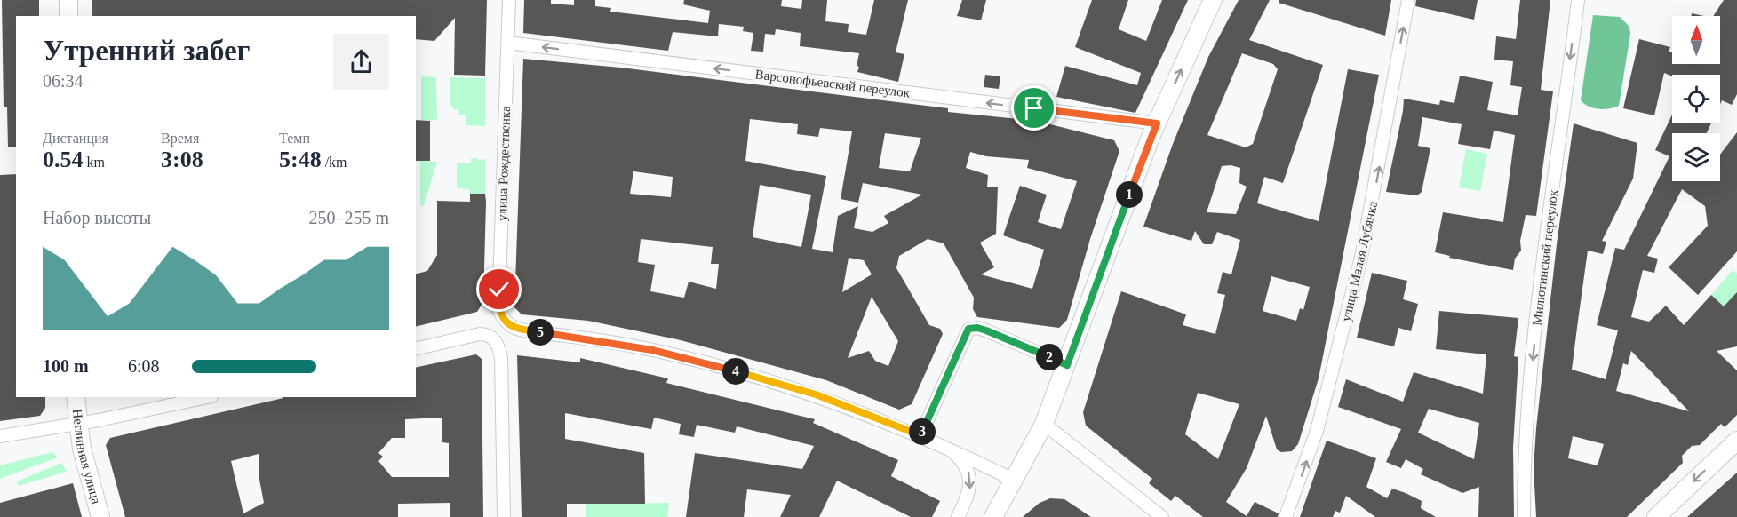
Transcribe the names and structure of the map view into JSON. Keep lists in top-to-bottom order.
{
  "streets": {
    "main road": ["Неглинная улица"],
    "street": [
      "Варсонофьевский переулок",
      "улица Рождественка",
      "Милютинский переулок",
      "улица Малая Лубянка"
    ]
  },
  "crossings": [
    ["Варсонофьевский переулок", "улица Рождественка"]
  ],
  "one_way": ["Варсонофьевский переулок", "Милютинский переулок", "улица Малая Лубянка"],
  "north": "top",
  "page": {
    "heading": ["Утренний забег", "06:34"],
    "stats": [
      ["Дистанция", "0.54 km"],
      ["Время", "3:08"],
      ["Темп", "5:48 /km"]
    ],
    "pins": [
      "1",
      "5",
      "2",
      "4",
      "3"
    ],
    "chart": ["Набор высоты", "250–255 m"],
    "list": [
      {
        "name": "100 m",
        "note": "6:08"
      }
    ]
  }
}
